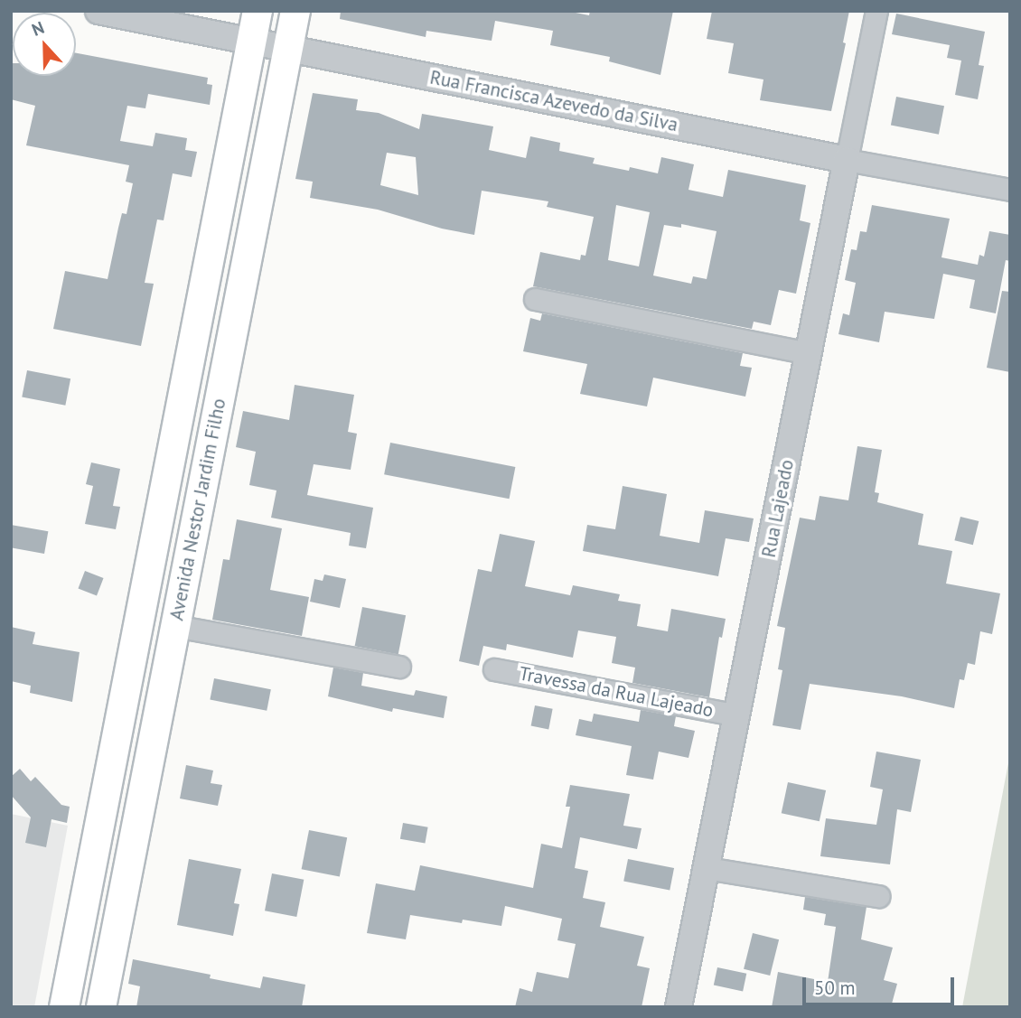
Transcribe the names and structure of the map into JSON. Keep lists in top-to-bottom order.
{
  "streets": {
    "main road": ["Avenida Nestor Jardim Filho"],
    "street": ["Rua Francisca Azevedo da Silva", "Rua Lajeado", "Travessa da Rua Lajeado"]
  },
  "crossings": [
    ["Rua Francisca Azevedo da Silva", "Rua Lajeado"],
    ["Rua Francisca Azevedo da Silva", "Avenida Nestor Jardim Filho"],
    ["Rua Lajeado", "Travessa da Rua Lajeado"]
  ],
  "scale_bar": "50 m",
  "north": "top"
}
